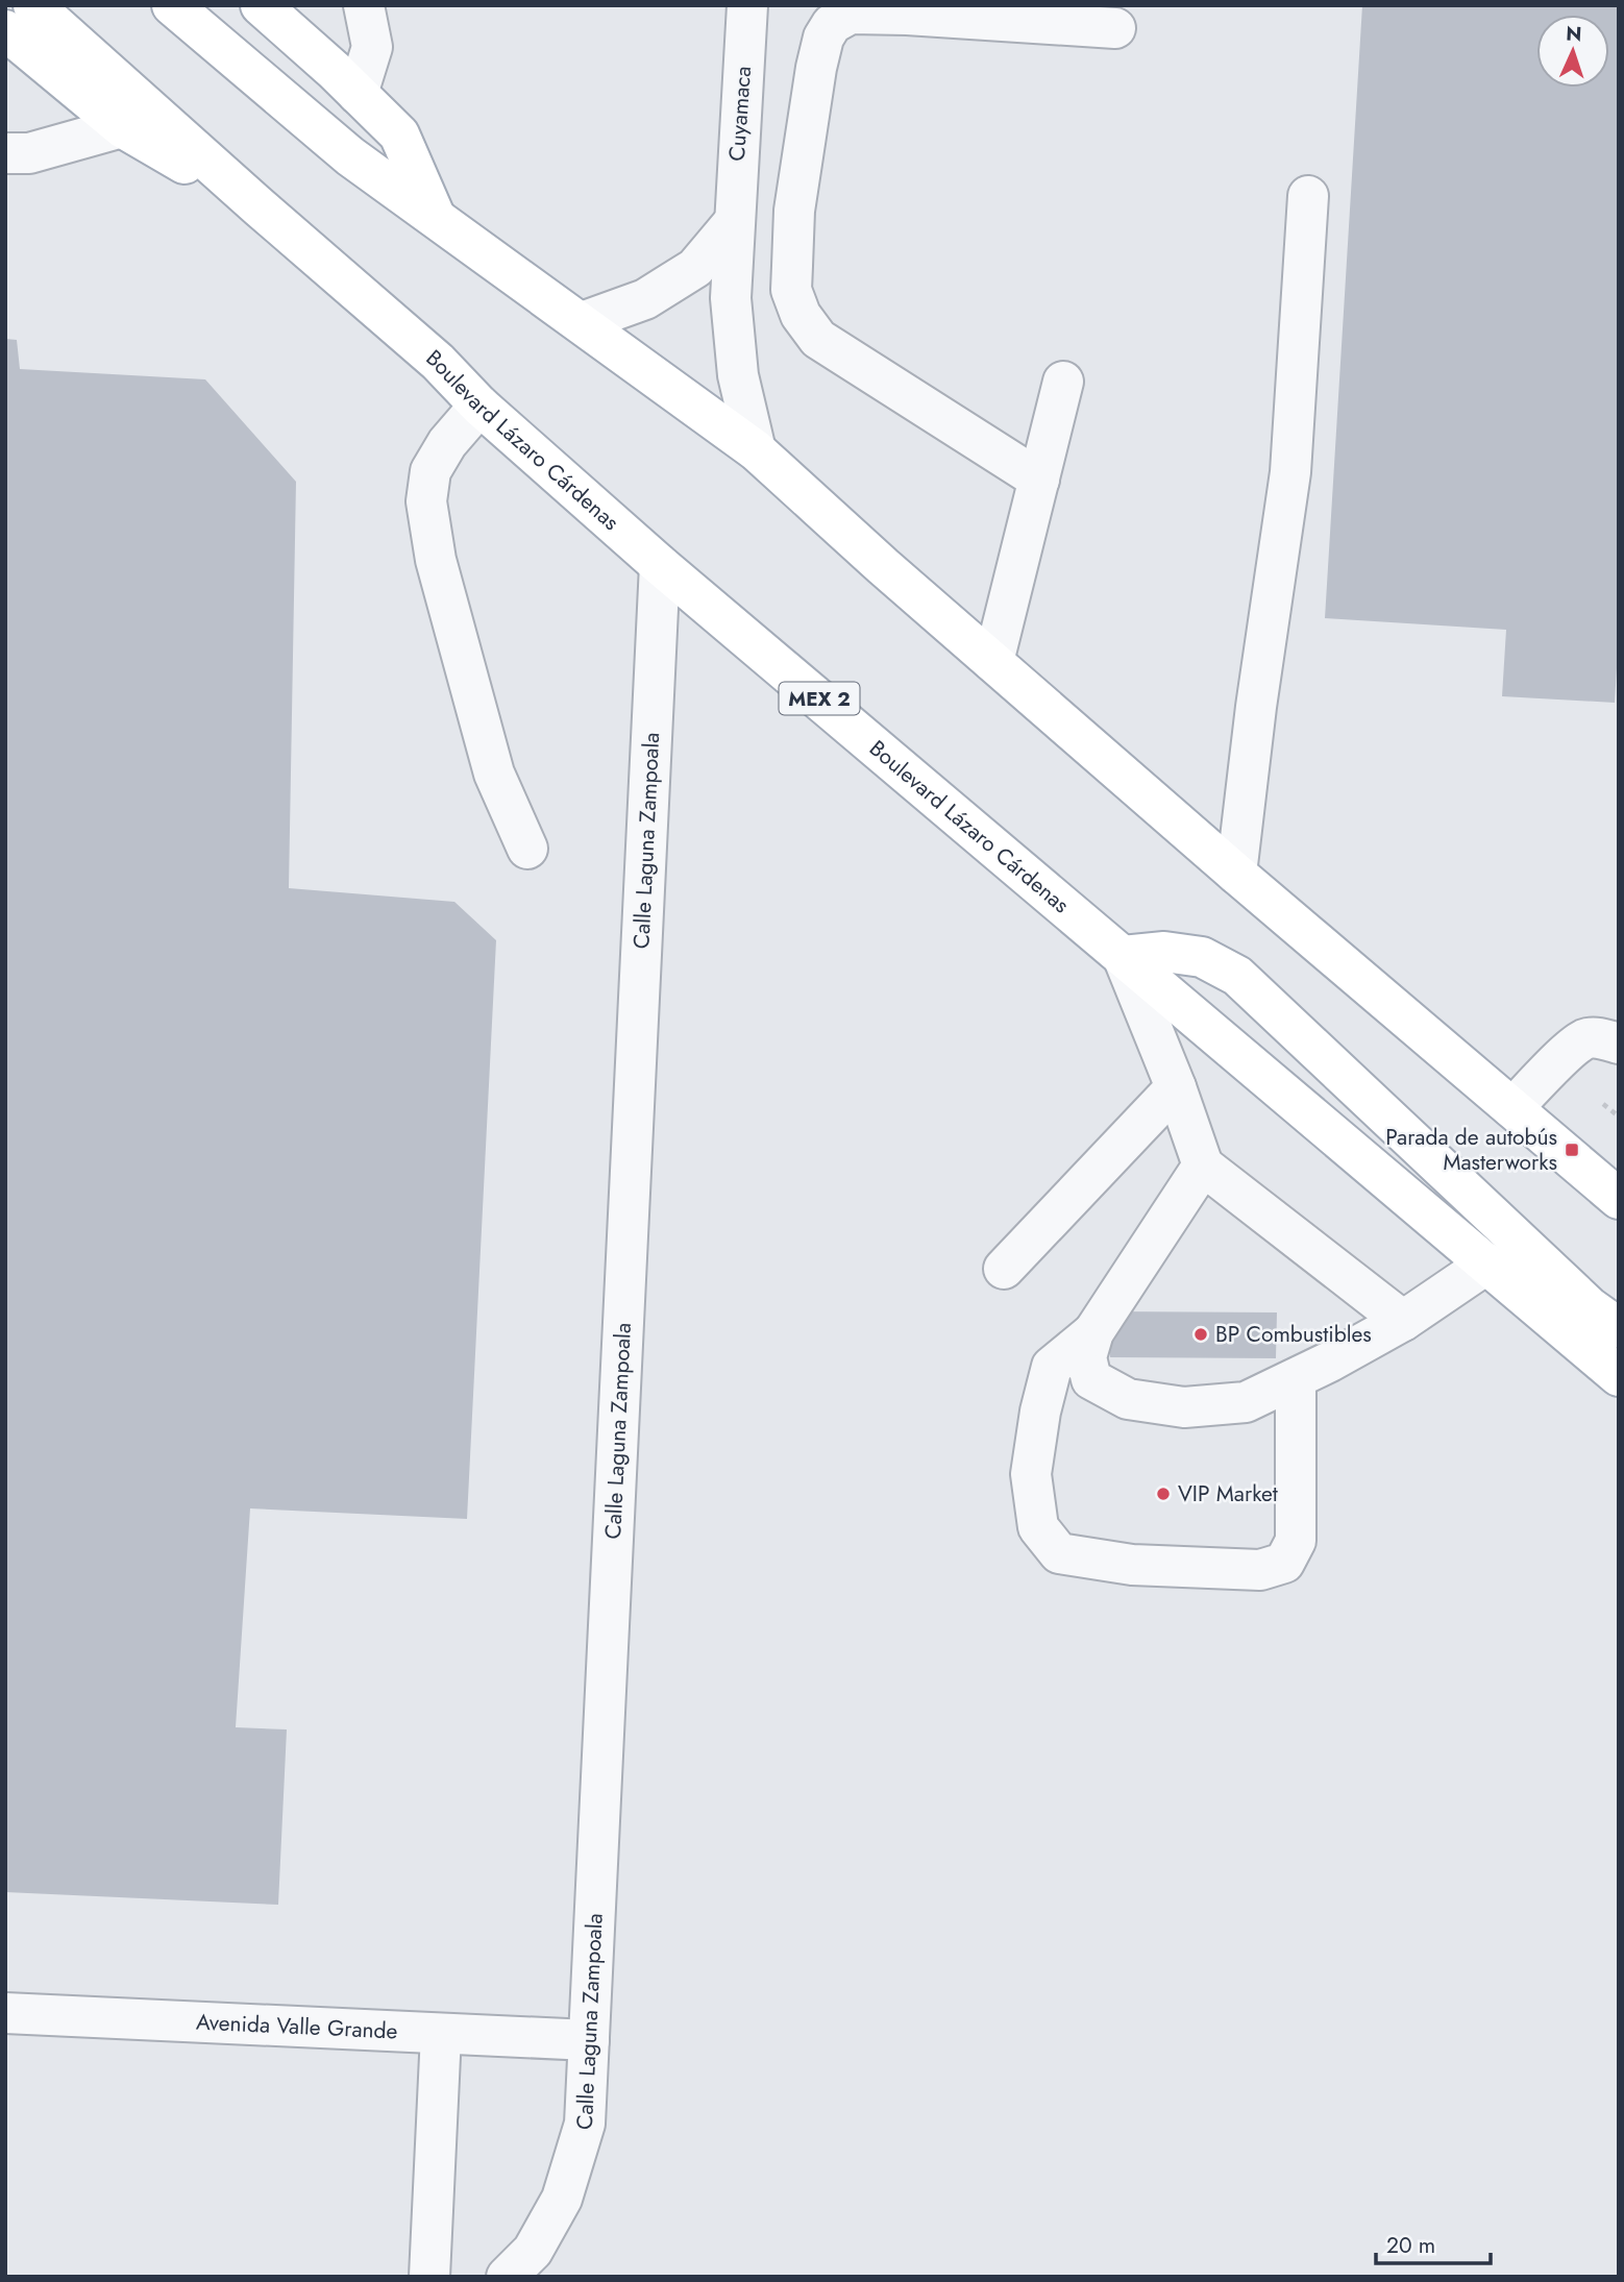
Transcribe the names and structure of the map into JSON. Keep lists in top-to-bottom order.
{
  "streets": {
    "main road": ["Boulevard Lázaro Cárdenas", "MEX 2"],
    "street": ["Cuyamaca", "Calle Laguna Zampoala", "Avenida Valle Grande"]
  },
  "crossings": [
    ["Boulevard Lázaro Cárdenas", "Calle Laguna Zampoala"],
    ["Calle Laguna Zampoala", "Avenida Valle Grande"]
  ],
  "places": {
    "transit": ["Parada de autobús Masterworks"],
    "other": ["BP Combustibles", "VIP Market"]
  },
  "scale_bar": "20 m",
  "north": "top"
}
